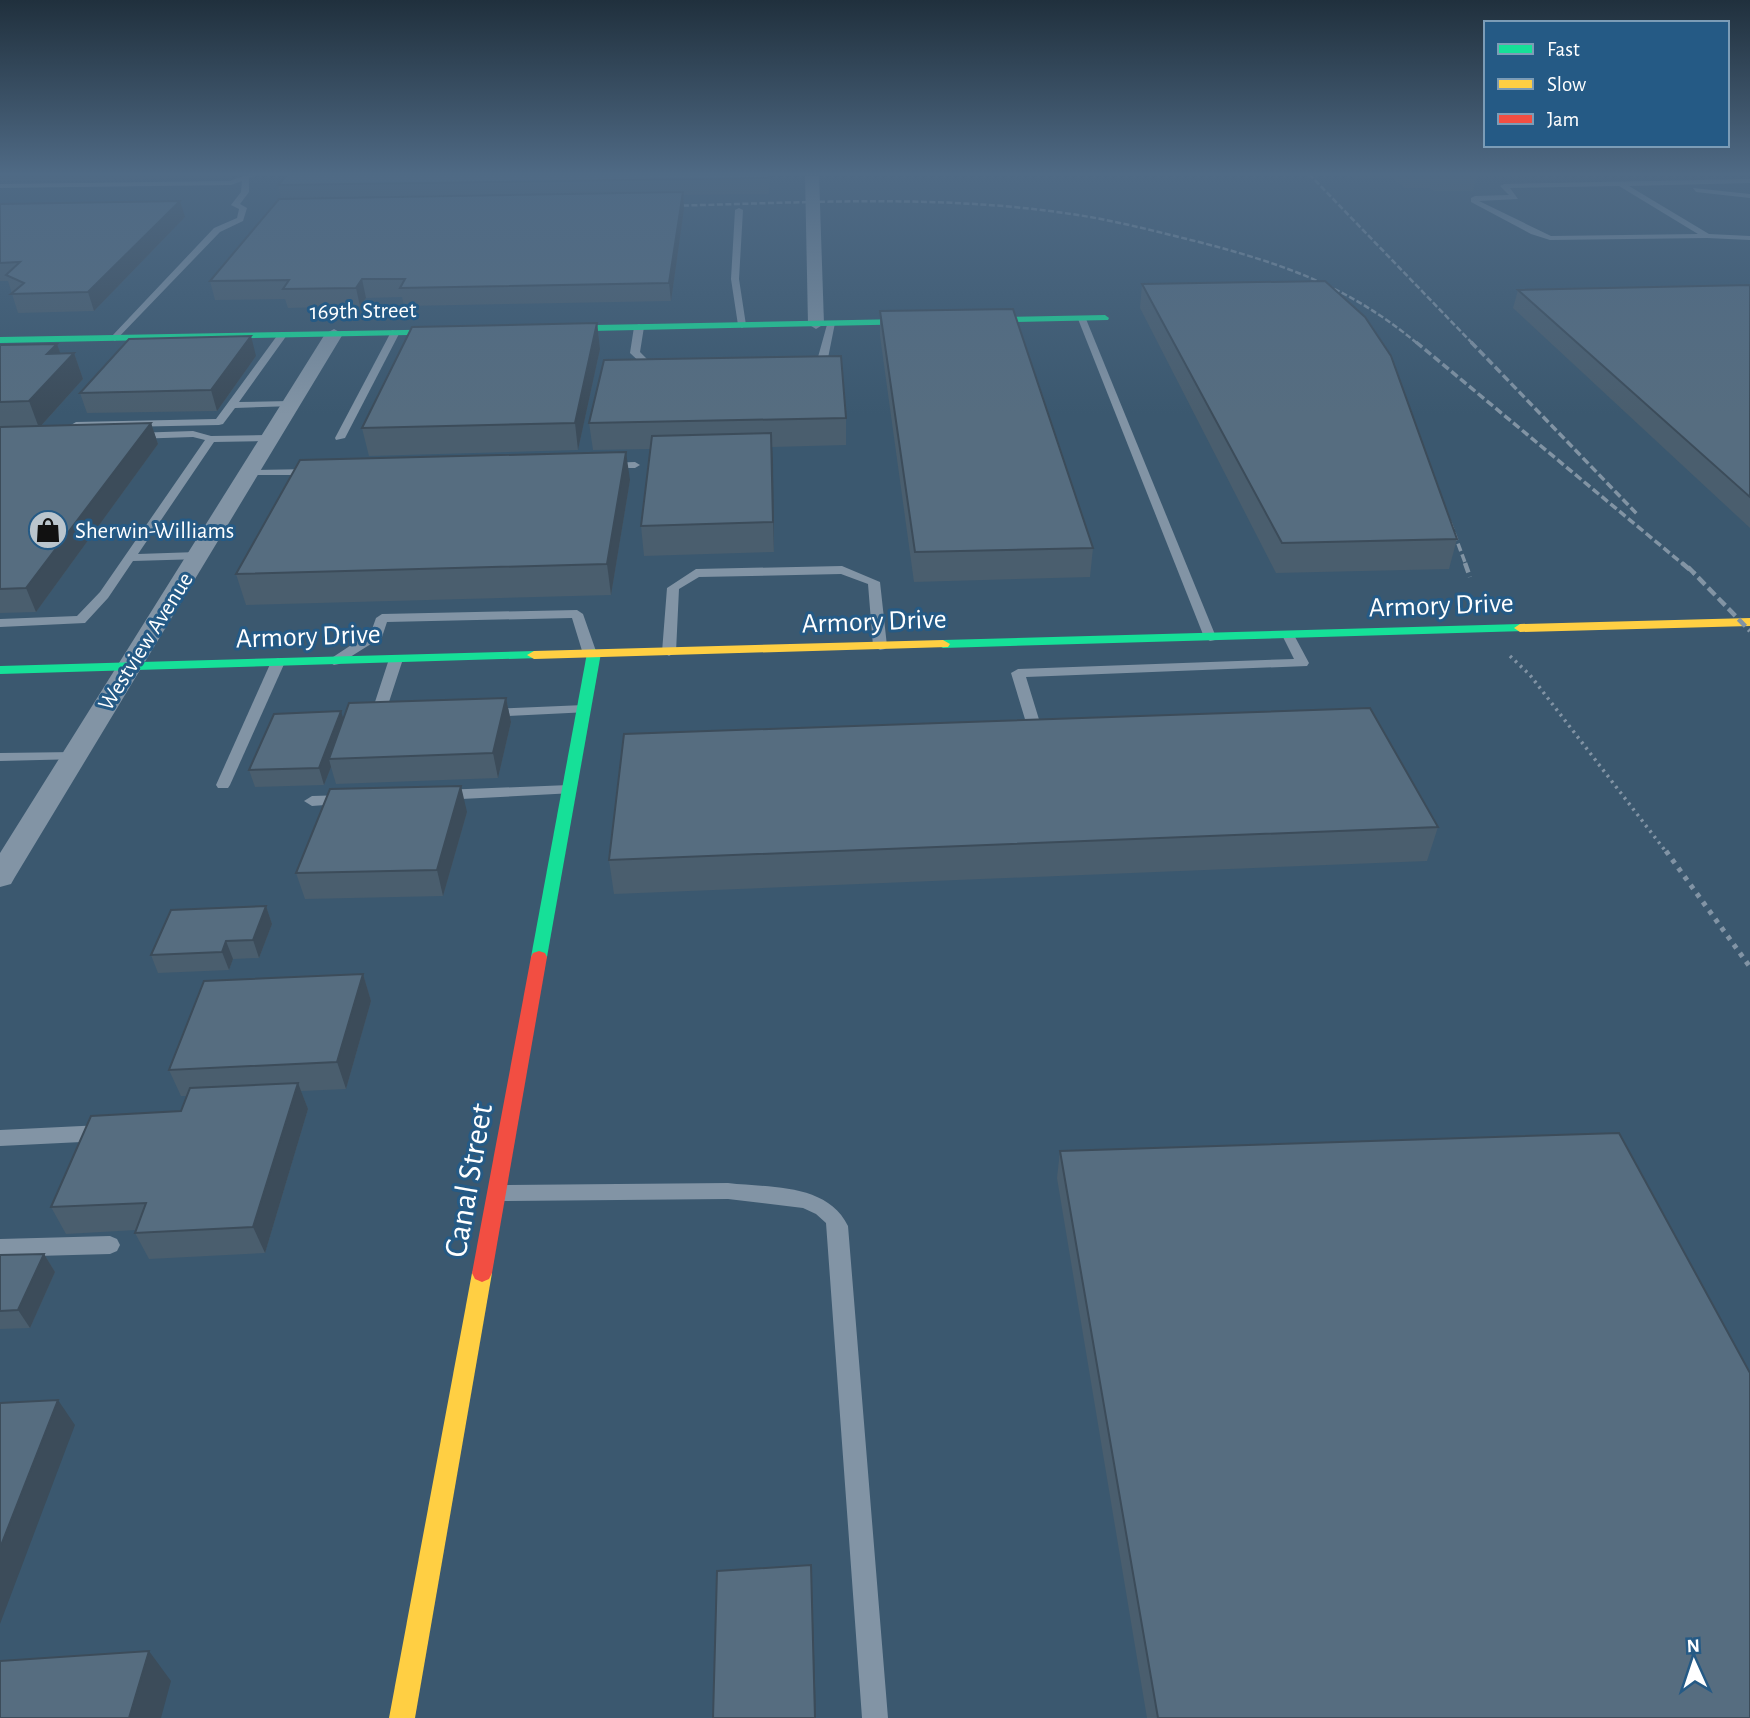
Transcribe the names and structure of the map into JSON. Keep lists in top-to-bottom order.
{
  "streets": {
    "street": [
      "169th Street",
      "Armory Drive",
      "Westview Avenue",
      "Canal Street"
    ]
  },
  "crossings": [
    ["169th Street", "Westview Avenue"],
    ["Armory Drive", "Westview Avenue"],
    ["Armory Drive", "Canal Street"]
  ],
  "places": {
    "shop": ["Sherwin-Williams"]
  },
  "legend": ["Fast", "Slow", "Jam"],
  "north": "top"
}
